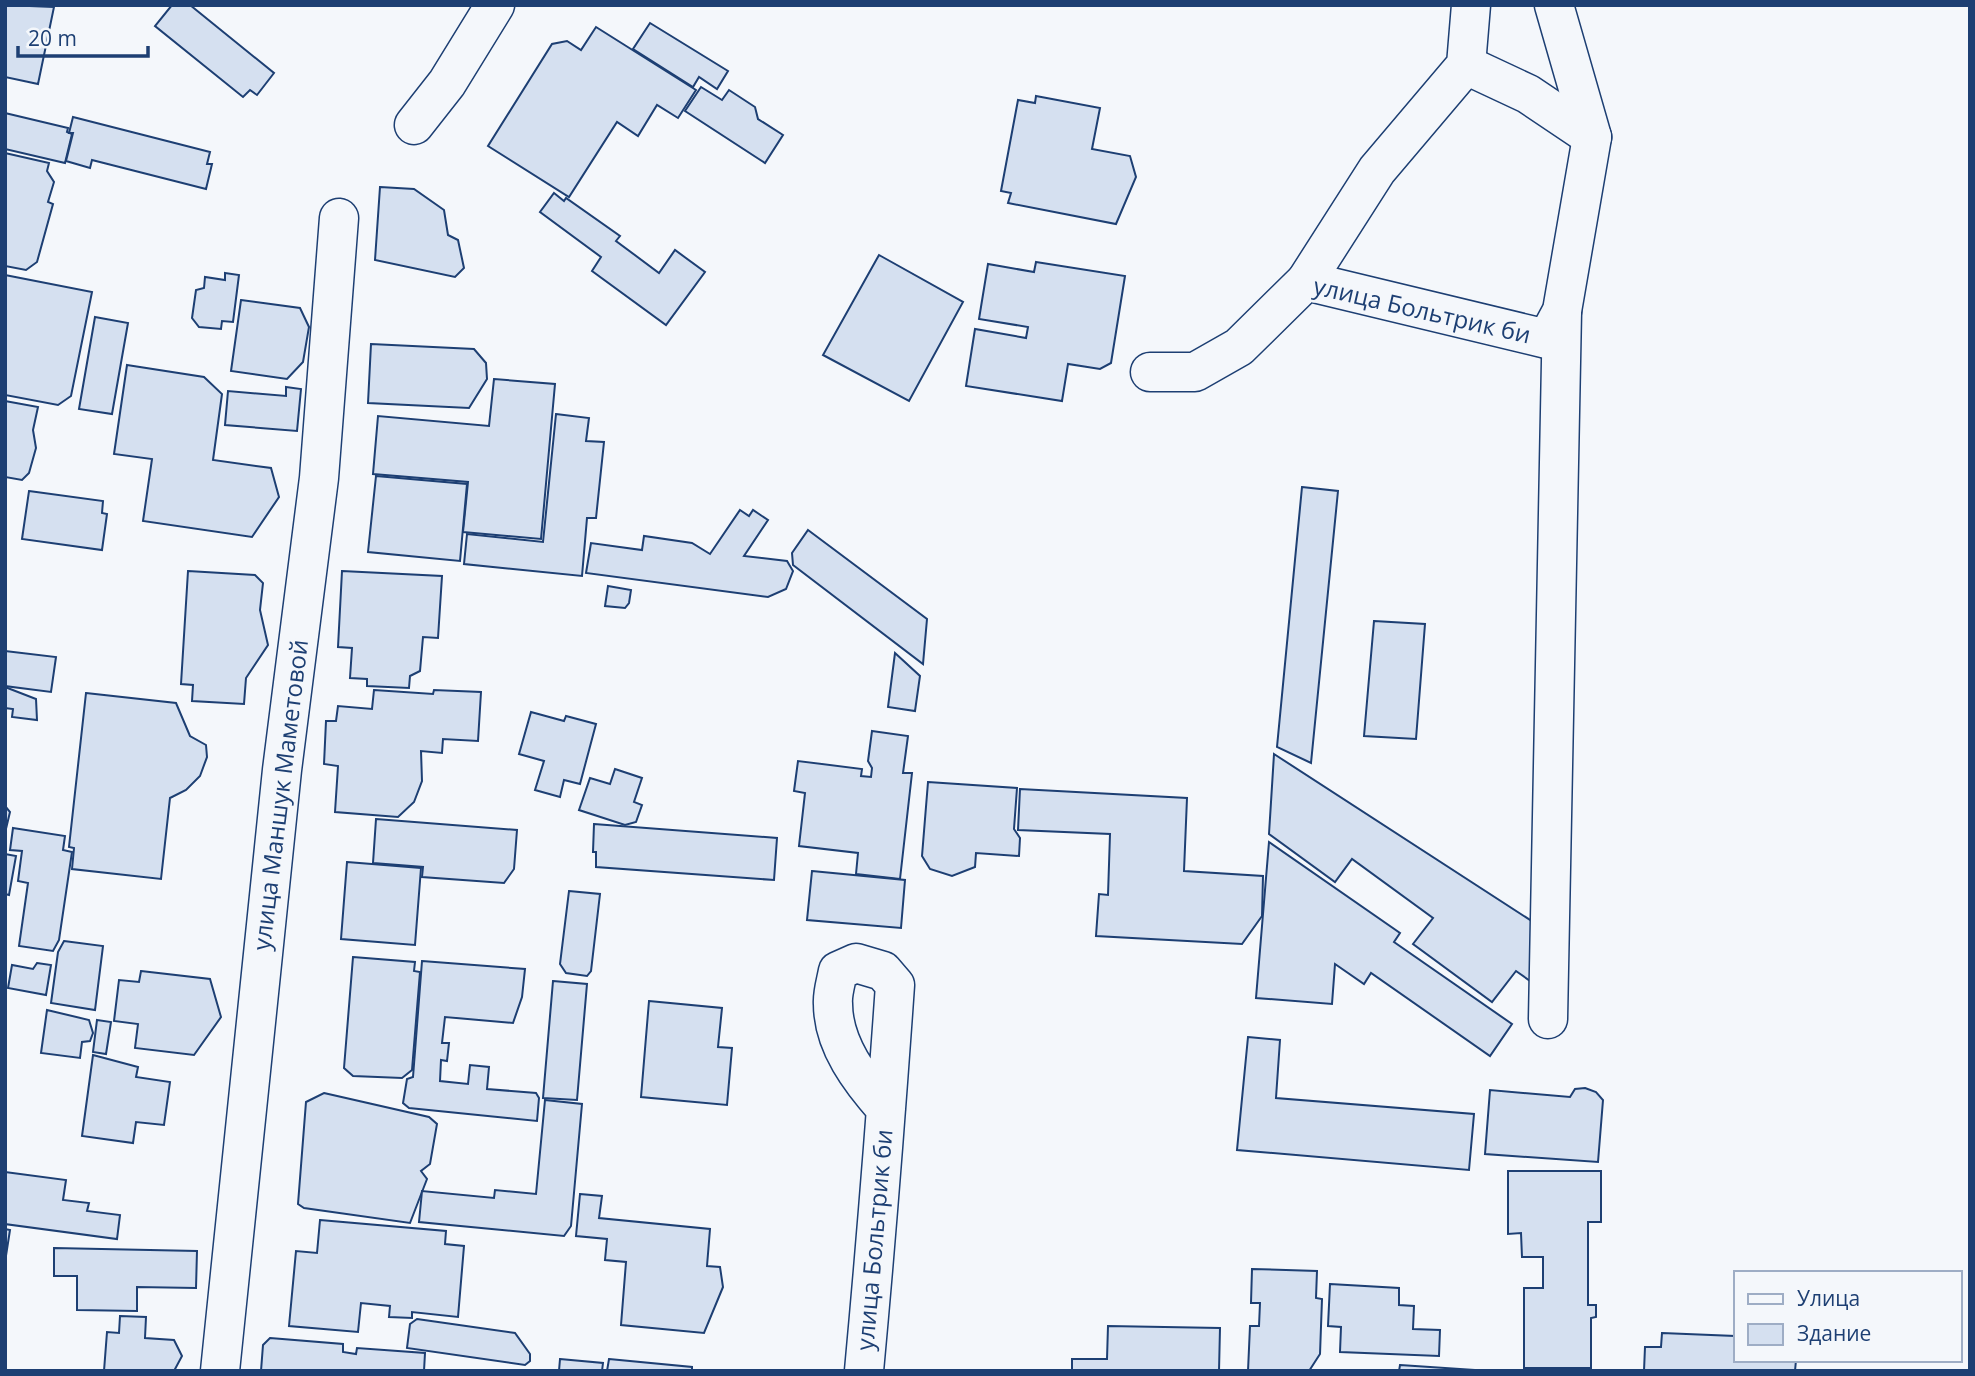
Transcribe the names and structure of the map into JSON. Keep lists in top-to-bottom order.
{
  "streets": {
    "street": ["улица Больтрик би", "улица Маншук Маметовой"]
  },
  "legend": ["Улица", "Здание"],
  "scale_bar": "20 m"
}
